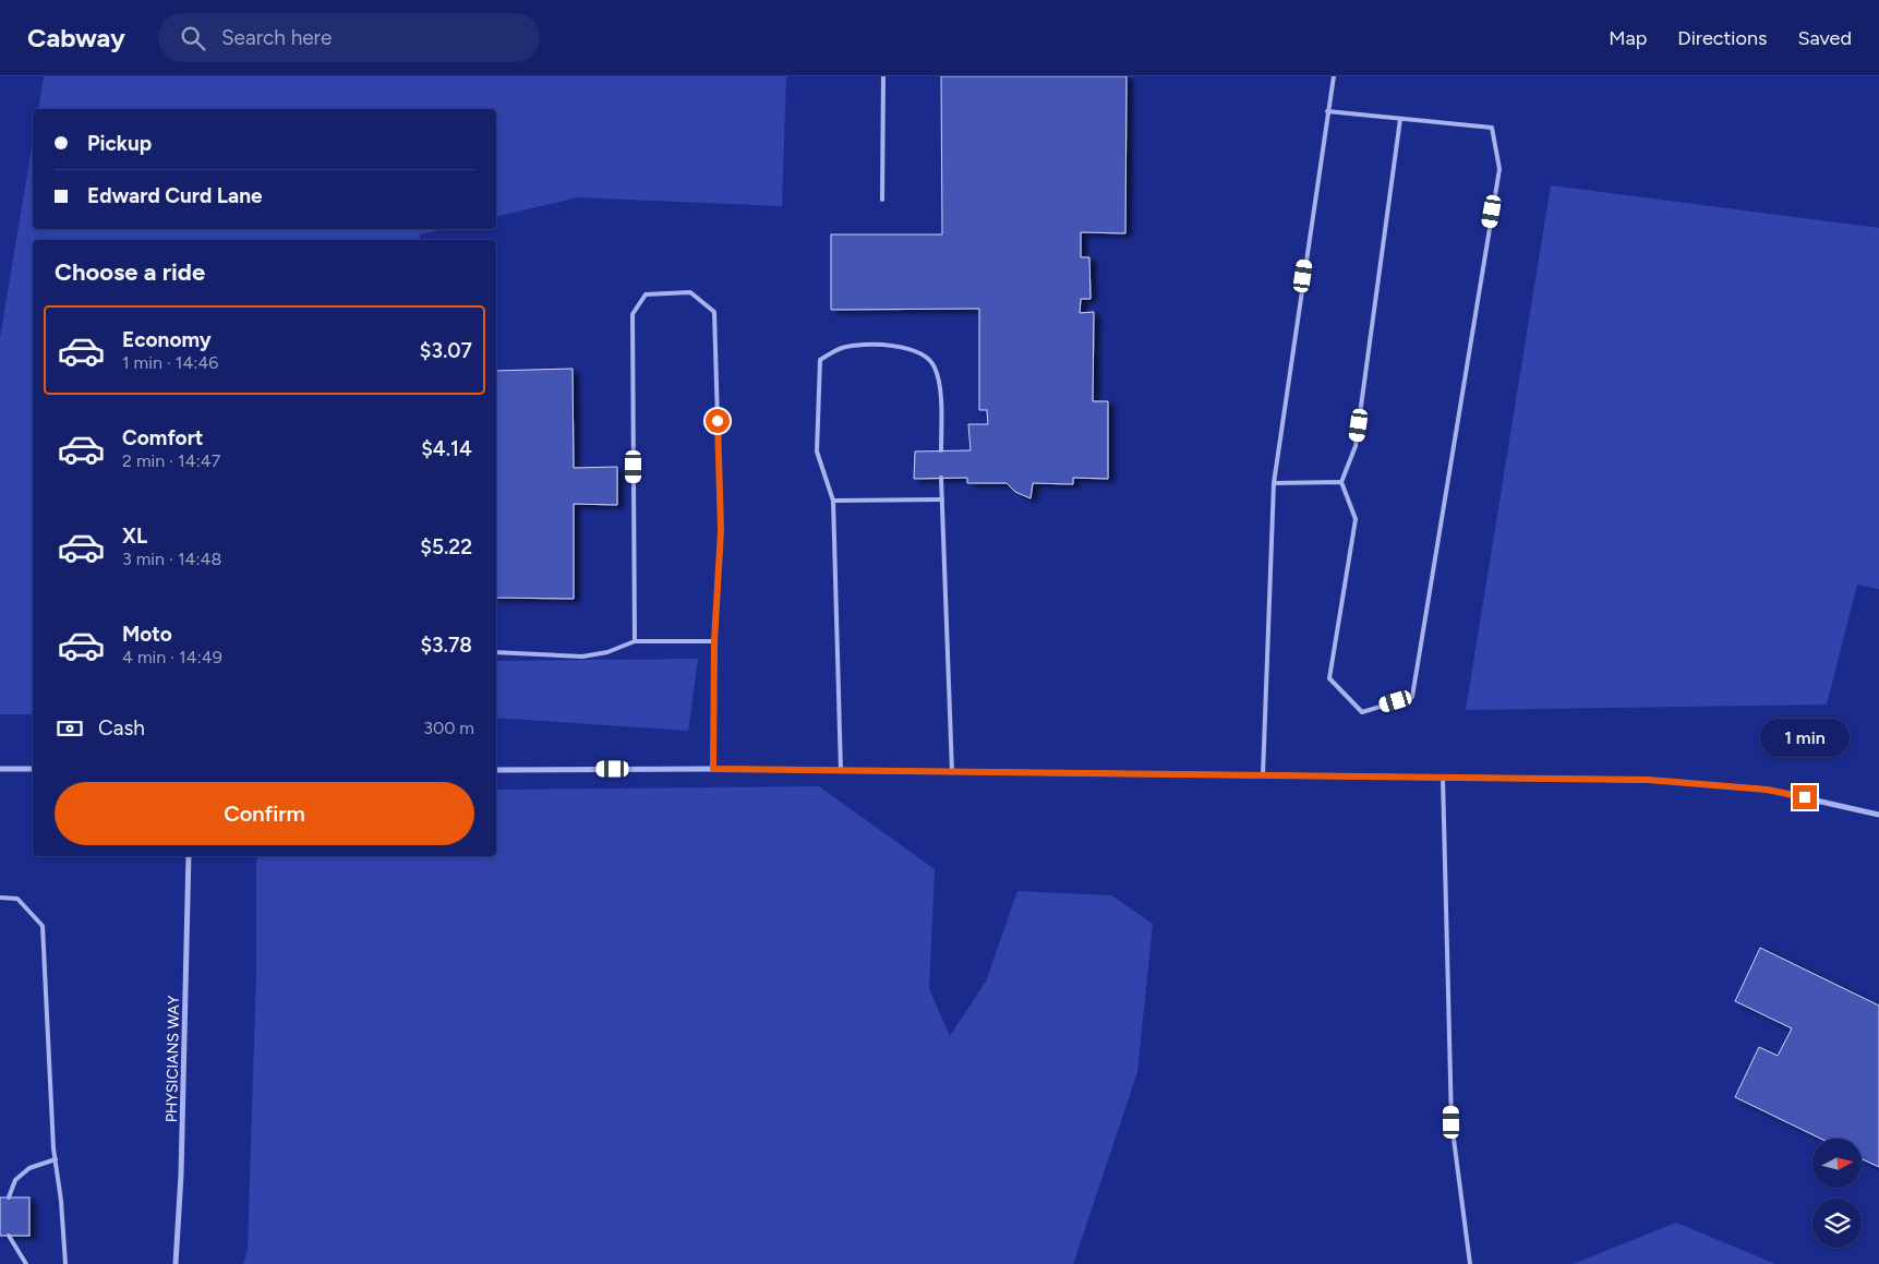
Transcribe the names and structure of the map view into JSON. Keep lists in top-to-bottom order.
{
  "streets": {
    "street": ["PHYSICIANS WAY"]
  },
  "north": "right",
  "page": {
    "header": "Cabway",
    "search": "Search here",
    "nav": ["Map", "Directions", "Saved"],
    "banner": ["Pickup", "Edward Curd Lane"],
    "heading": "Choose a ride",
    "list": [
      {
        "name": "Economy",
        "note": "1 min · 14:46",
        "value": "$3.07"
      },
      {
        "name": "Comfort",
        "note": "2 min · 14:47",
        "value": "$4.14"
      },
      {
        "name": "XL",
        "note": "3 min · 14:48",
        "value": "$5.22"
      },
      {
        "name": "Moto",
        "note": "4 min · 14:49",
        "value": "$3.78"
      }
    ],
    "pay": ["Cash", "300 m"],
    "bubble": "1 min",
    "buttons": "Confirm"
  }
}
